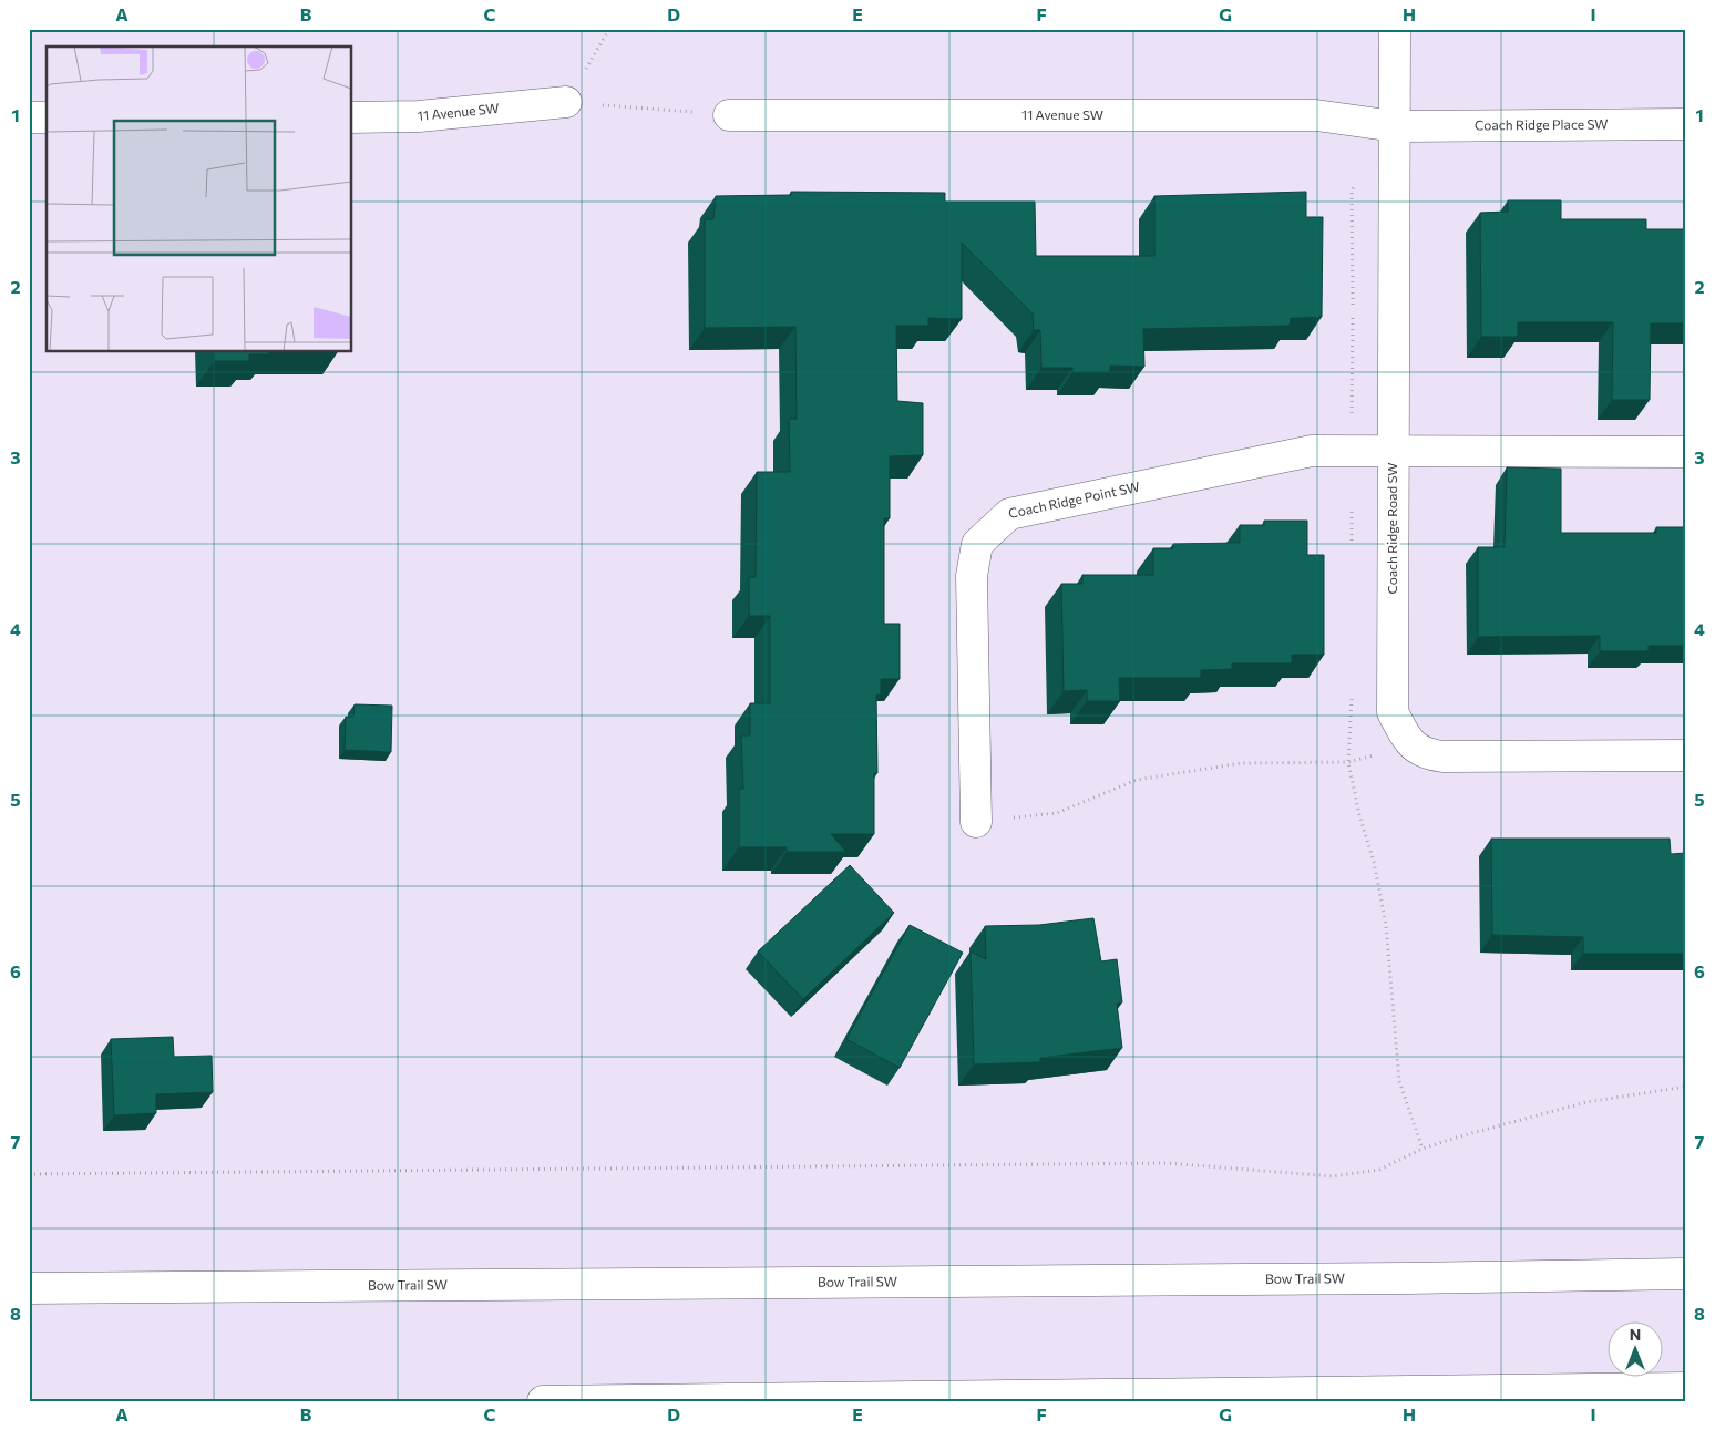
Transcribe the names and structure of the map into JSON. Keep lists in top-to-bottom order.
{
  "streets": {
    "street": [
      "11 Avenue SW",
      "Coach Ridge Place SW",
      "Coach Ridge Point SW",
      "Coach Ridge Road SW",
      "Bow Trail SW"
    ]
  },
  "crossings": [
    ["11 Avenue SW", "Coach Ridge Place SW"],
    ["11 Avenue SW", "Coach Ridge Road SW"],
    ["Coach Ridge Place SW", "Coach Ridge Road SW"],
    ["Coach Ridge Point SW", "Coach Ridge Road SW"]
  ],
  "north": "top",
  "grid": {
    "columns": [
      "A",
      "B",
      "C",
      "D",
      "E",
      "F",
      "G",
      "H",
      "I"
    ],
    "rows": [
      "1",
      "2",
      "3",
      "4",
      "5",
      "6",
      "7",
      "8"
    ]
  }
}
